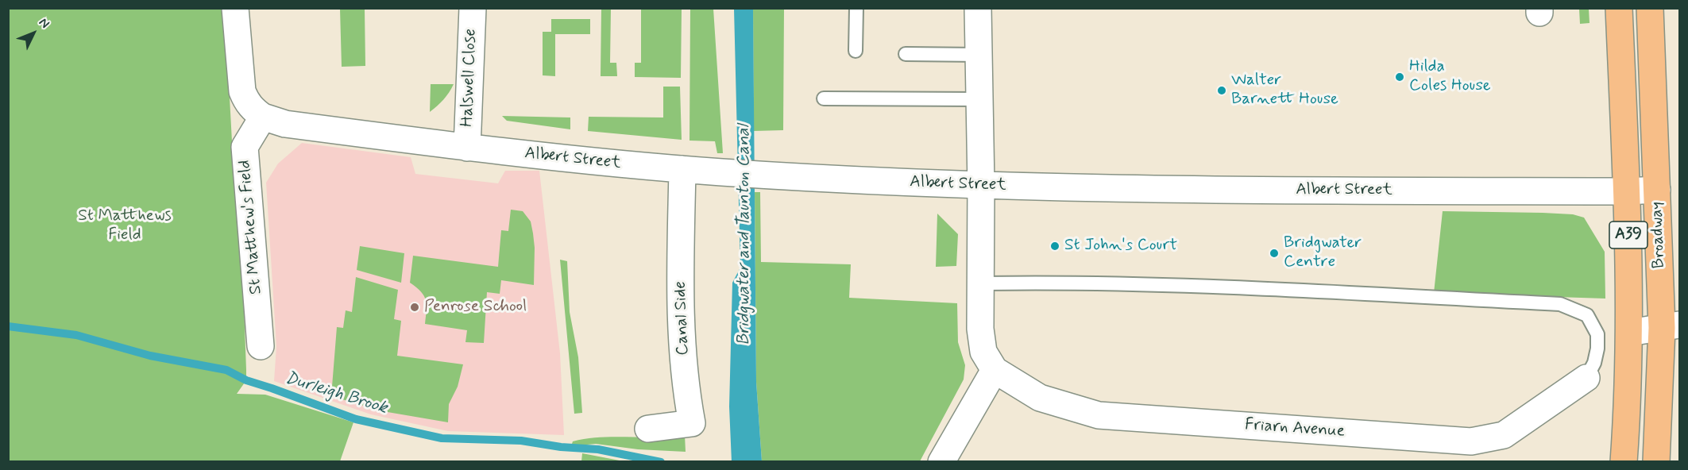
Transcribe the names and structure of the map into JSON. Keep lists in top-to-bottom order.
{
  "streets": {
    "main road": ["A39", "Broadway"],
    "street": [
      "Halswell Close",
      "Albert Street",
      "St Matthew's Field",
      "Canal Side",
      "Friarn Avenue"
    ]
  },
  "crossings": [
    ["Halswell Close", "Albert Street"],
    ["Albert Street", "St Matthew's Field"],
    ["Albert Street", "Broadway"],
    ["Albert Street", "Canal Side"],
    ["Albert Street", "Friarn Avenue"]
  ],
  "water": ["Bridgwater and Taunton Canal", "Durleigh Brook"],
  "parks": ["St Matthews Field"],
  "places": [
    "Hilda Coles House",
    "Walter Barnett House",
    "St John's Court",
    "Bridgwater Centre",
    "Penrose School"
  ],
  "north": "top right"
}
